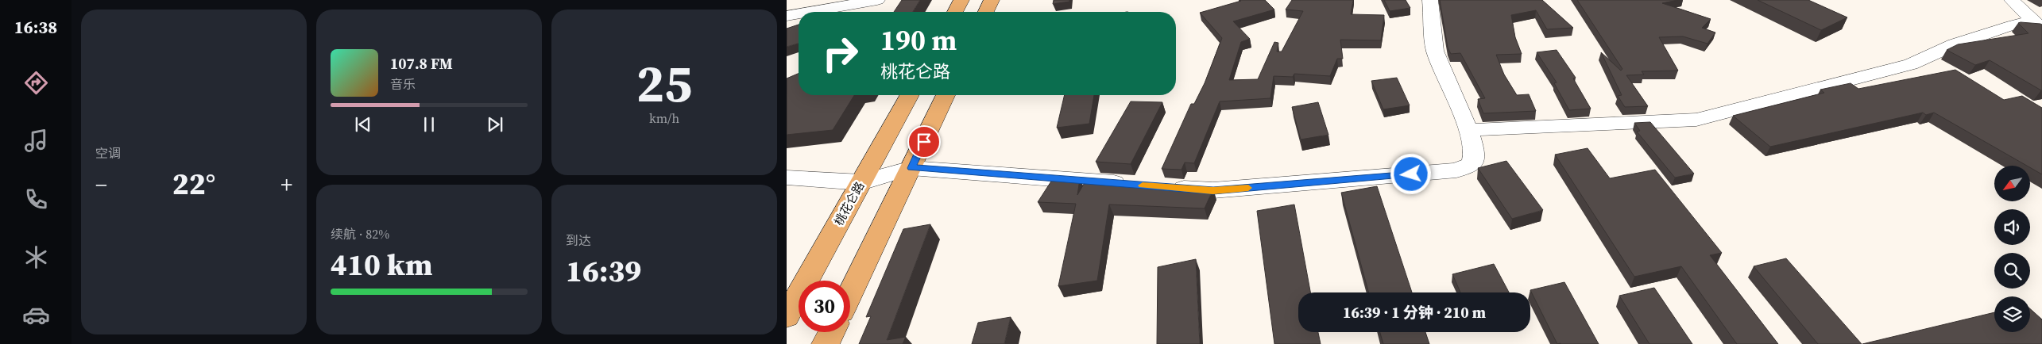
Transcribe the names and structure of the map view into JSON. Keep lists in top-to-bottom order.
{
  "streets": {
    "main road": ["桃花仑路"]
  },
  "north": "bottom left",
  "page": {
    "tabs": "16:38",
    "tile": [
      "空调",
      ["25", "km/h"],
      ["续航 · 82%", "410 km"],
      ["到达", "16:39"]
    ],
    "turn": ["190 m", "桃花仑路"],
    "song": ["107.8 FM", "音乐"],
    "heat": ["−", "22°", "+"],
    "limit": "30",
    "trip": "16:39 · 1 分钟 · 210 m"
  }
}
